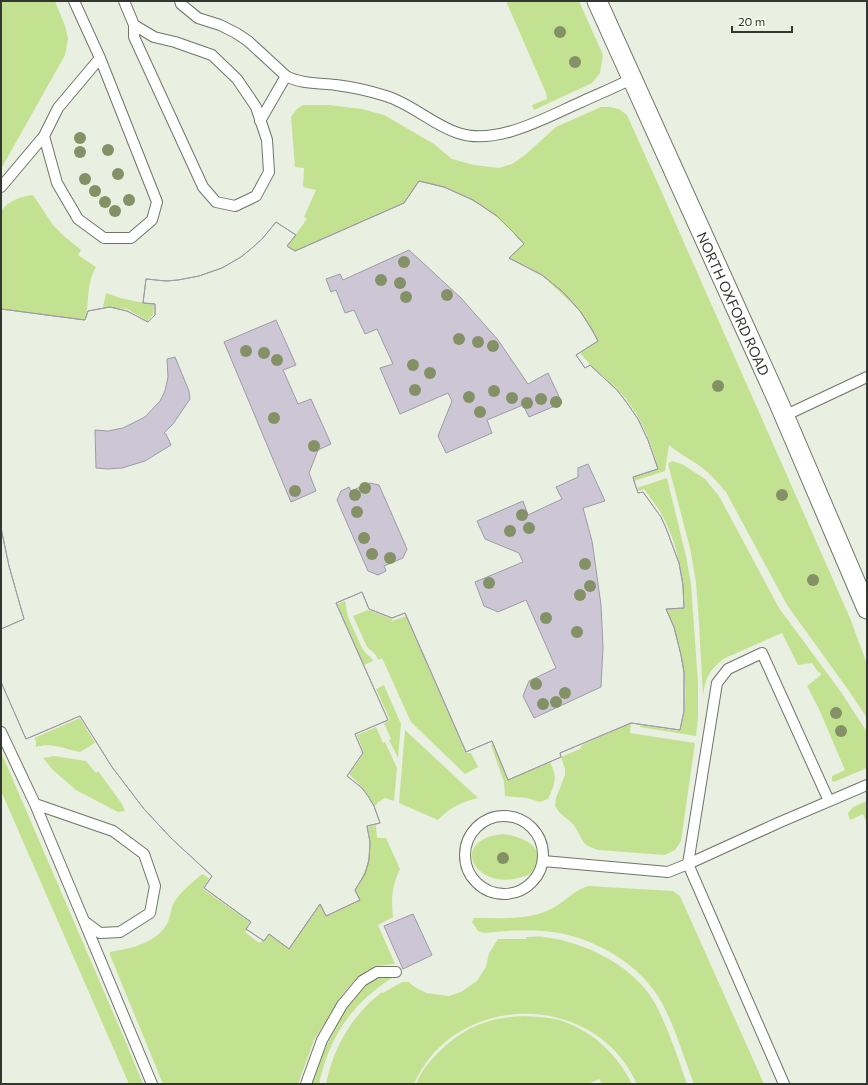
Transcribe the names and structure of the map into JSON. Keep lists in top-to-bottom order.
{
  "streets": {
    "street": ["NORTH OXFORD ROAD"]
  },
  "scale_bar": "20 m"
}
